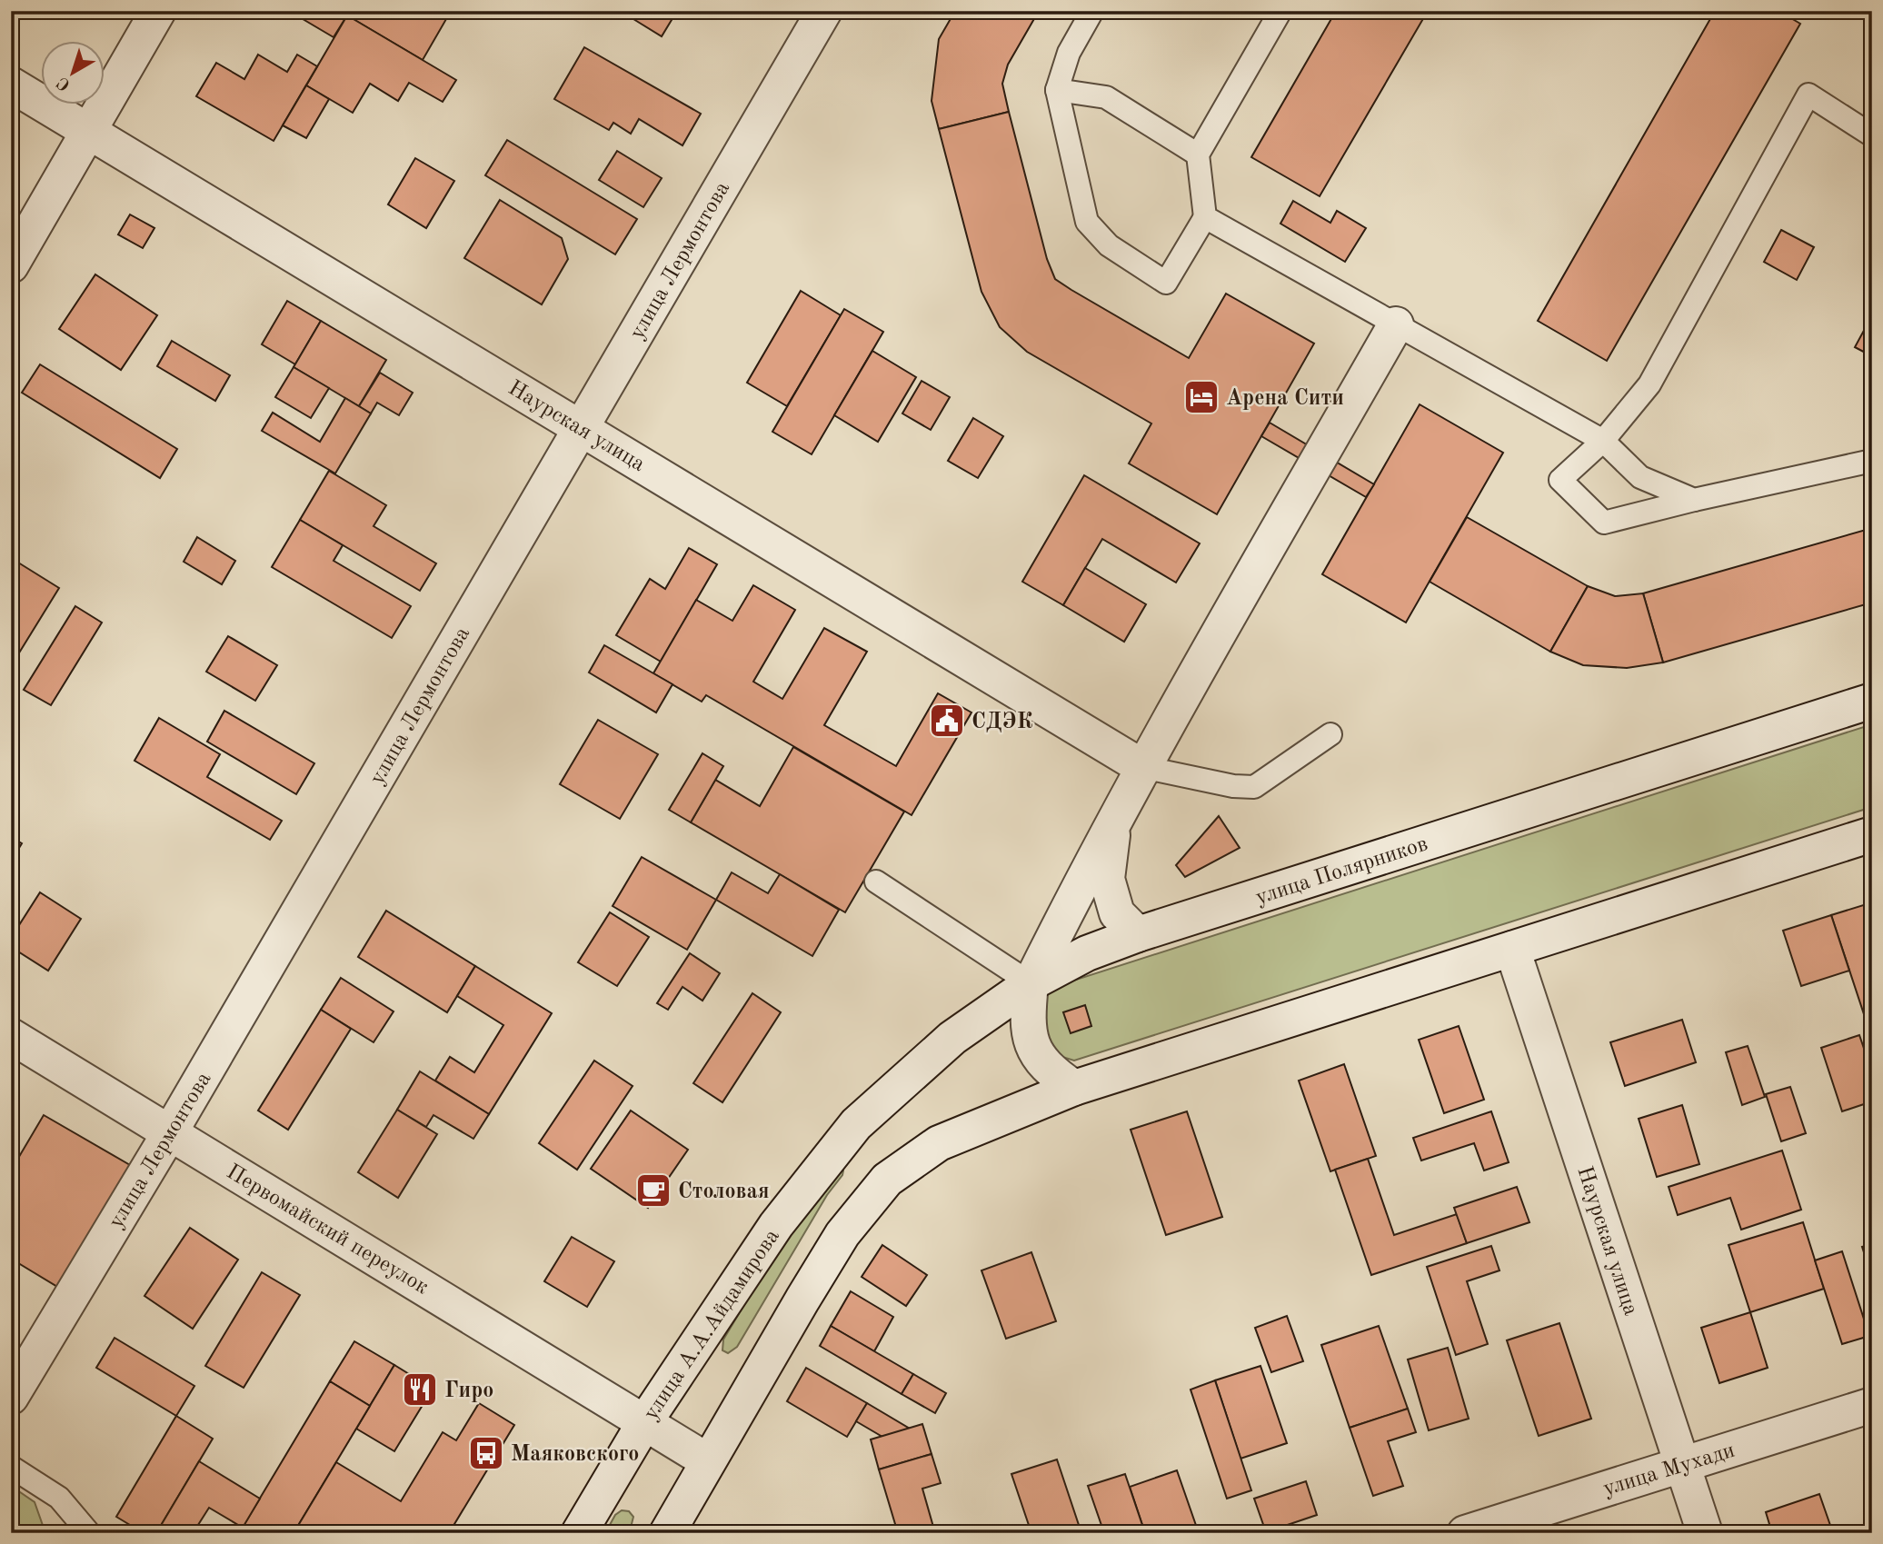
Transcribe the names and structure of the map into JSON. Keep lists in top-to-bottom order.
{
  "streets": {
    "street": [
      "улица Лермонтова",
      "Наурская улица",
      "улица Полярников",
      "Первомайский переулок",
      "улица А.А.Айдамирова",
      "улица Мухади"
    ]
  },
  "crossings": [
    ["улица Лермонтова", "Наурская улица"],
    ["улица Лермонтова", "Первомайский переулок"],
    ["Наурская улица", "улица Мухади"],
    ["улица Полярников", "улица А.А.Айдамирова"],
    ["Первомайский переулок", "улица А.А.Айдамирова"]
  ],
  "places": {
    "hotel": ["Арена Сити"],
    "public building": ["СДЭК"],
    "cafe": ["Столовая"],
    "restaurant": ["Гиро"],
    "bus stop": ["Маяковского"]
  },
  "north": "bottom left"
}
